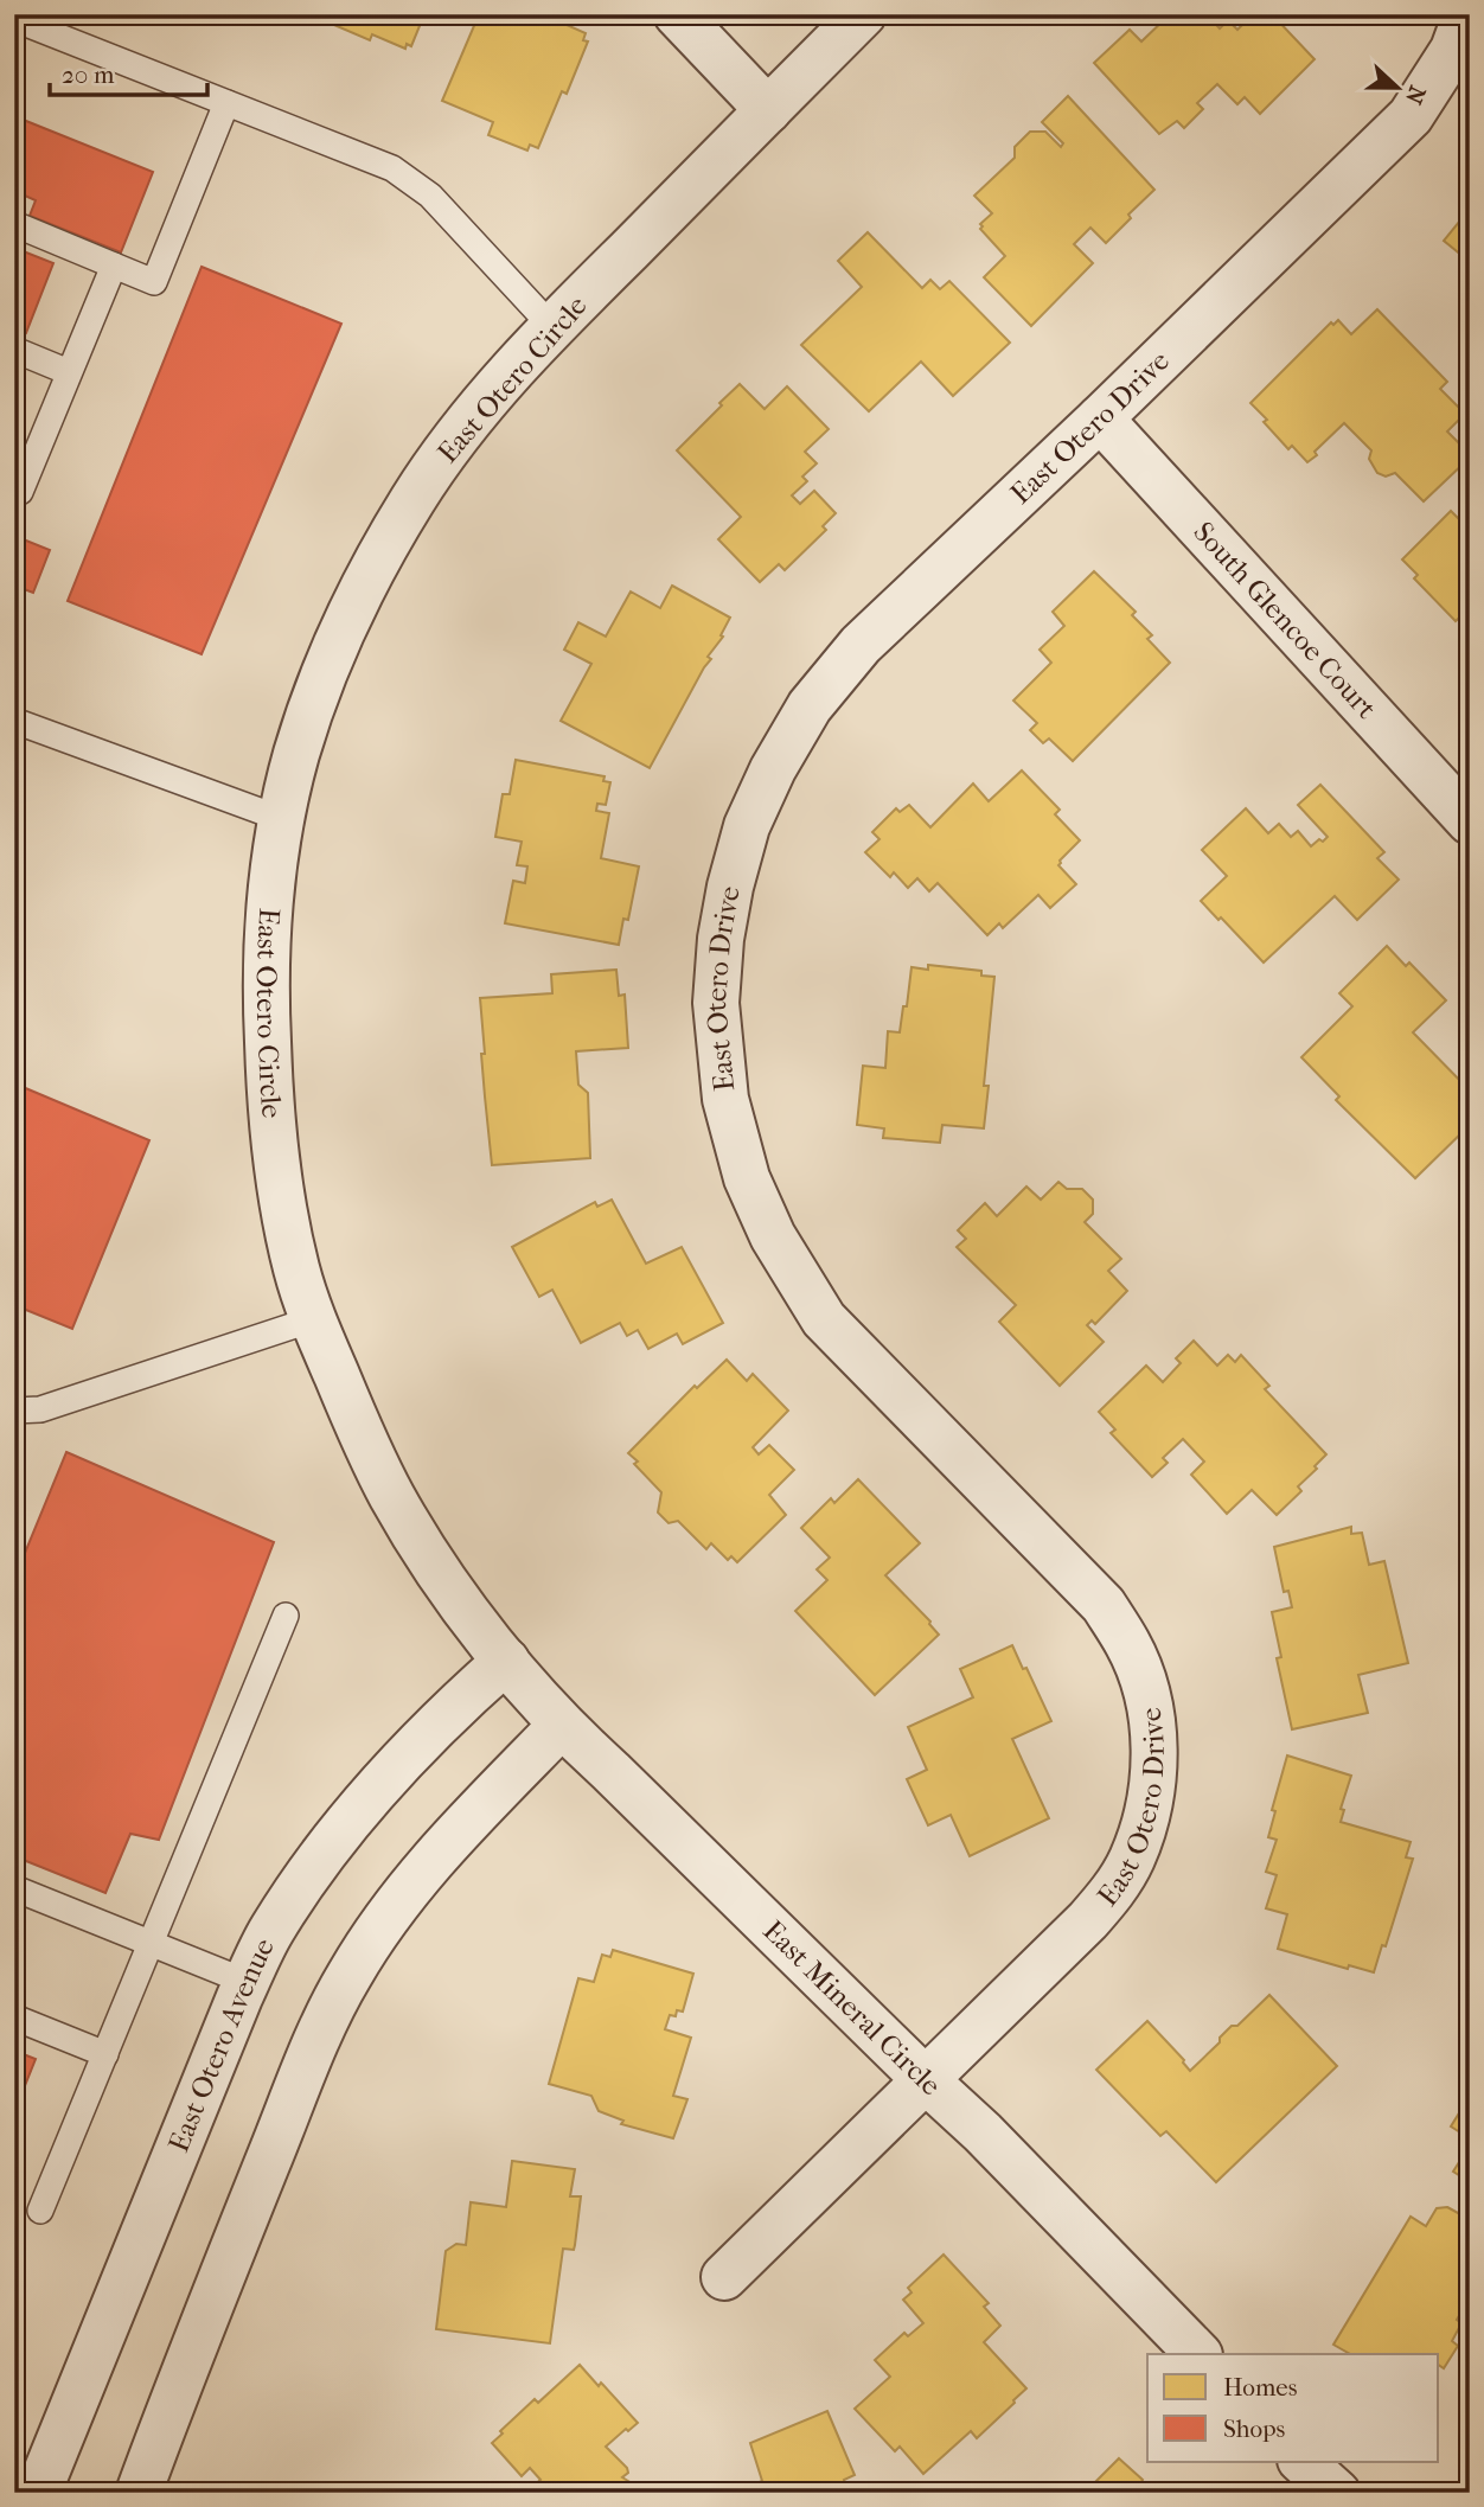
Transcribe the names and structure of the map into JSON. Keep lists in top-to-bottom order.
{
  "streets": {
    "street": [
      "East Otero Circle",
      "East Otero Drive",
      "South Glencoe Court",
      "East Mineral Circle",
      "East Otero Avenue"
    ]
  },
  "crossings": [
    ["East Otero Circle", "East Mineral Circle"],
    ["East Otero Circle", "East Otero Avenue"],
    ["East Otero Drive", "South Glencoe Court"],
    ["East Otero Drive", "East Mineral Circle"],
    ["East Mineral Circle", "East Otero Avenue"]
  ],
  "legend": ["Homes", "Shops"],
  "scale_bar": "20 m",
  "north": "right"
}
